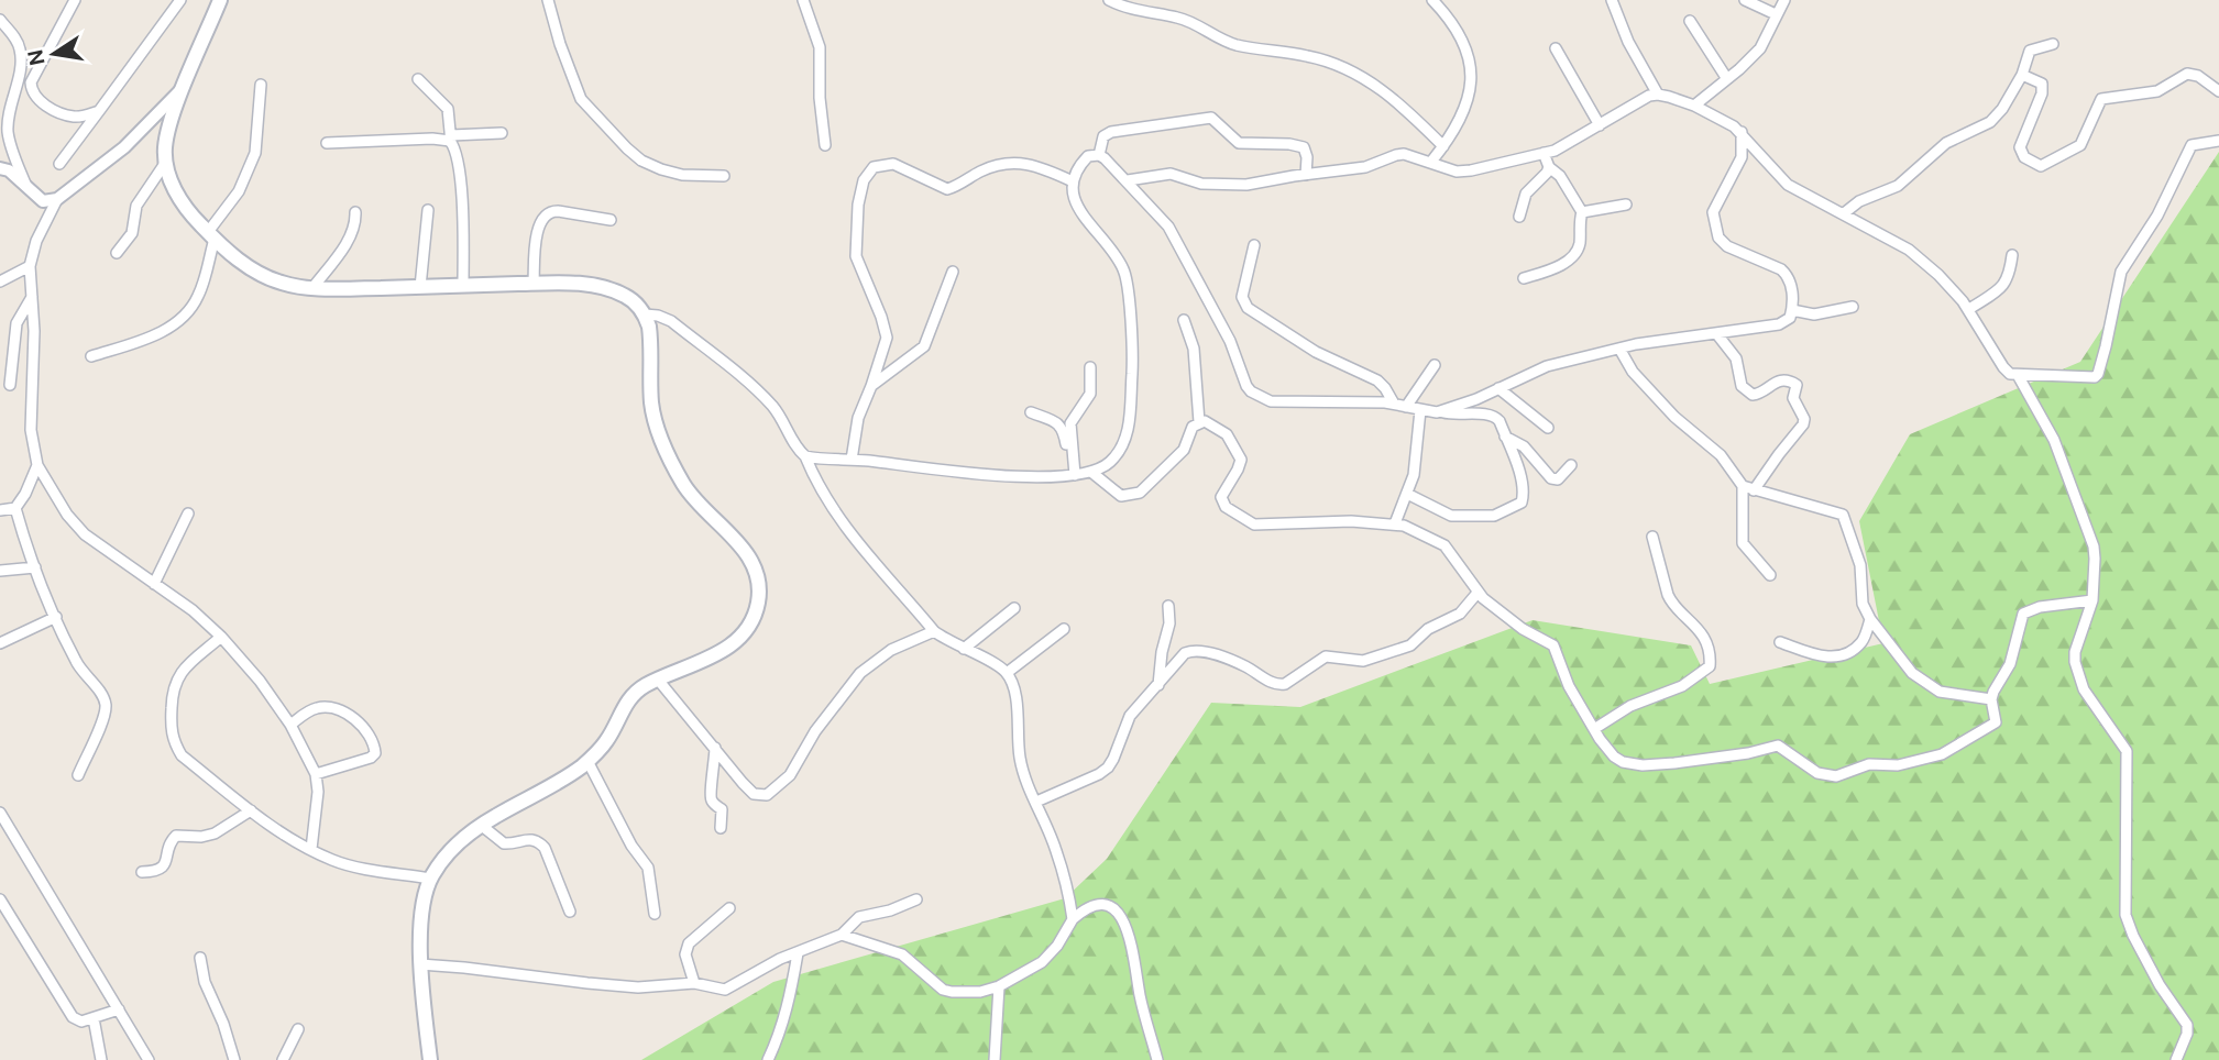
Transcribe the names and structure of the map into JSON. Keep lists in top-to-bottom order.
{
  "north": "left"
}
